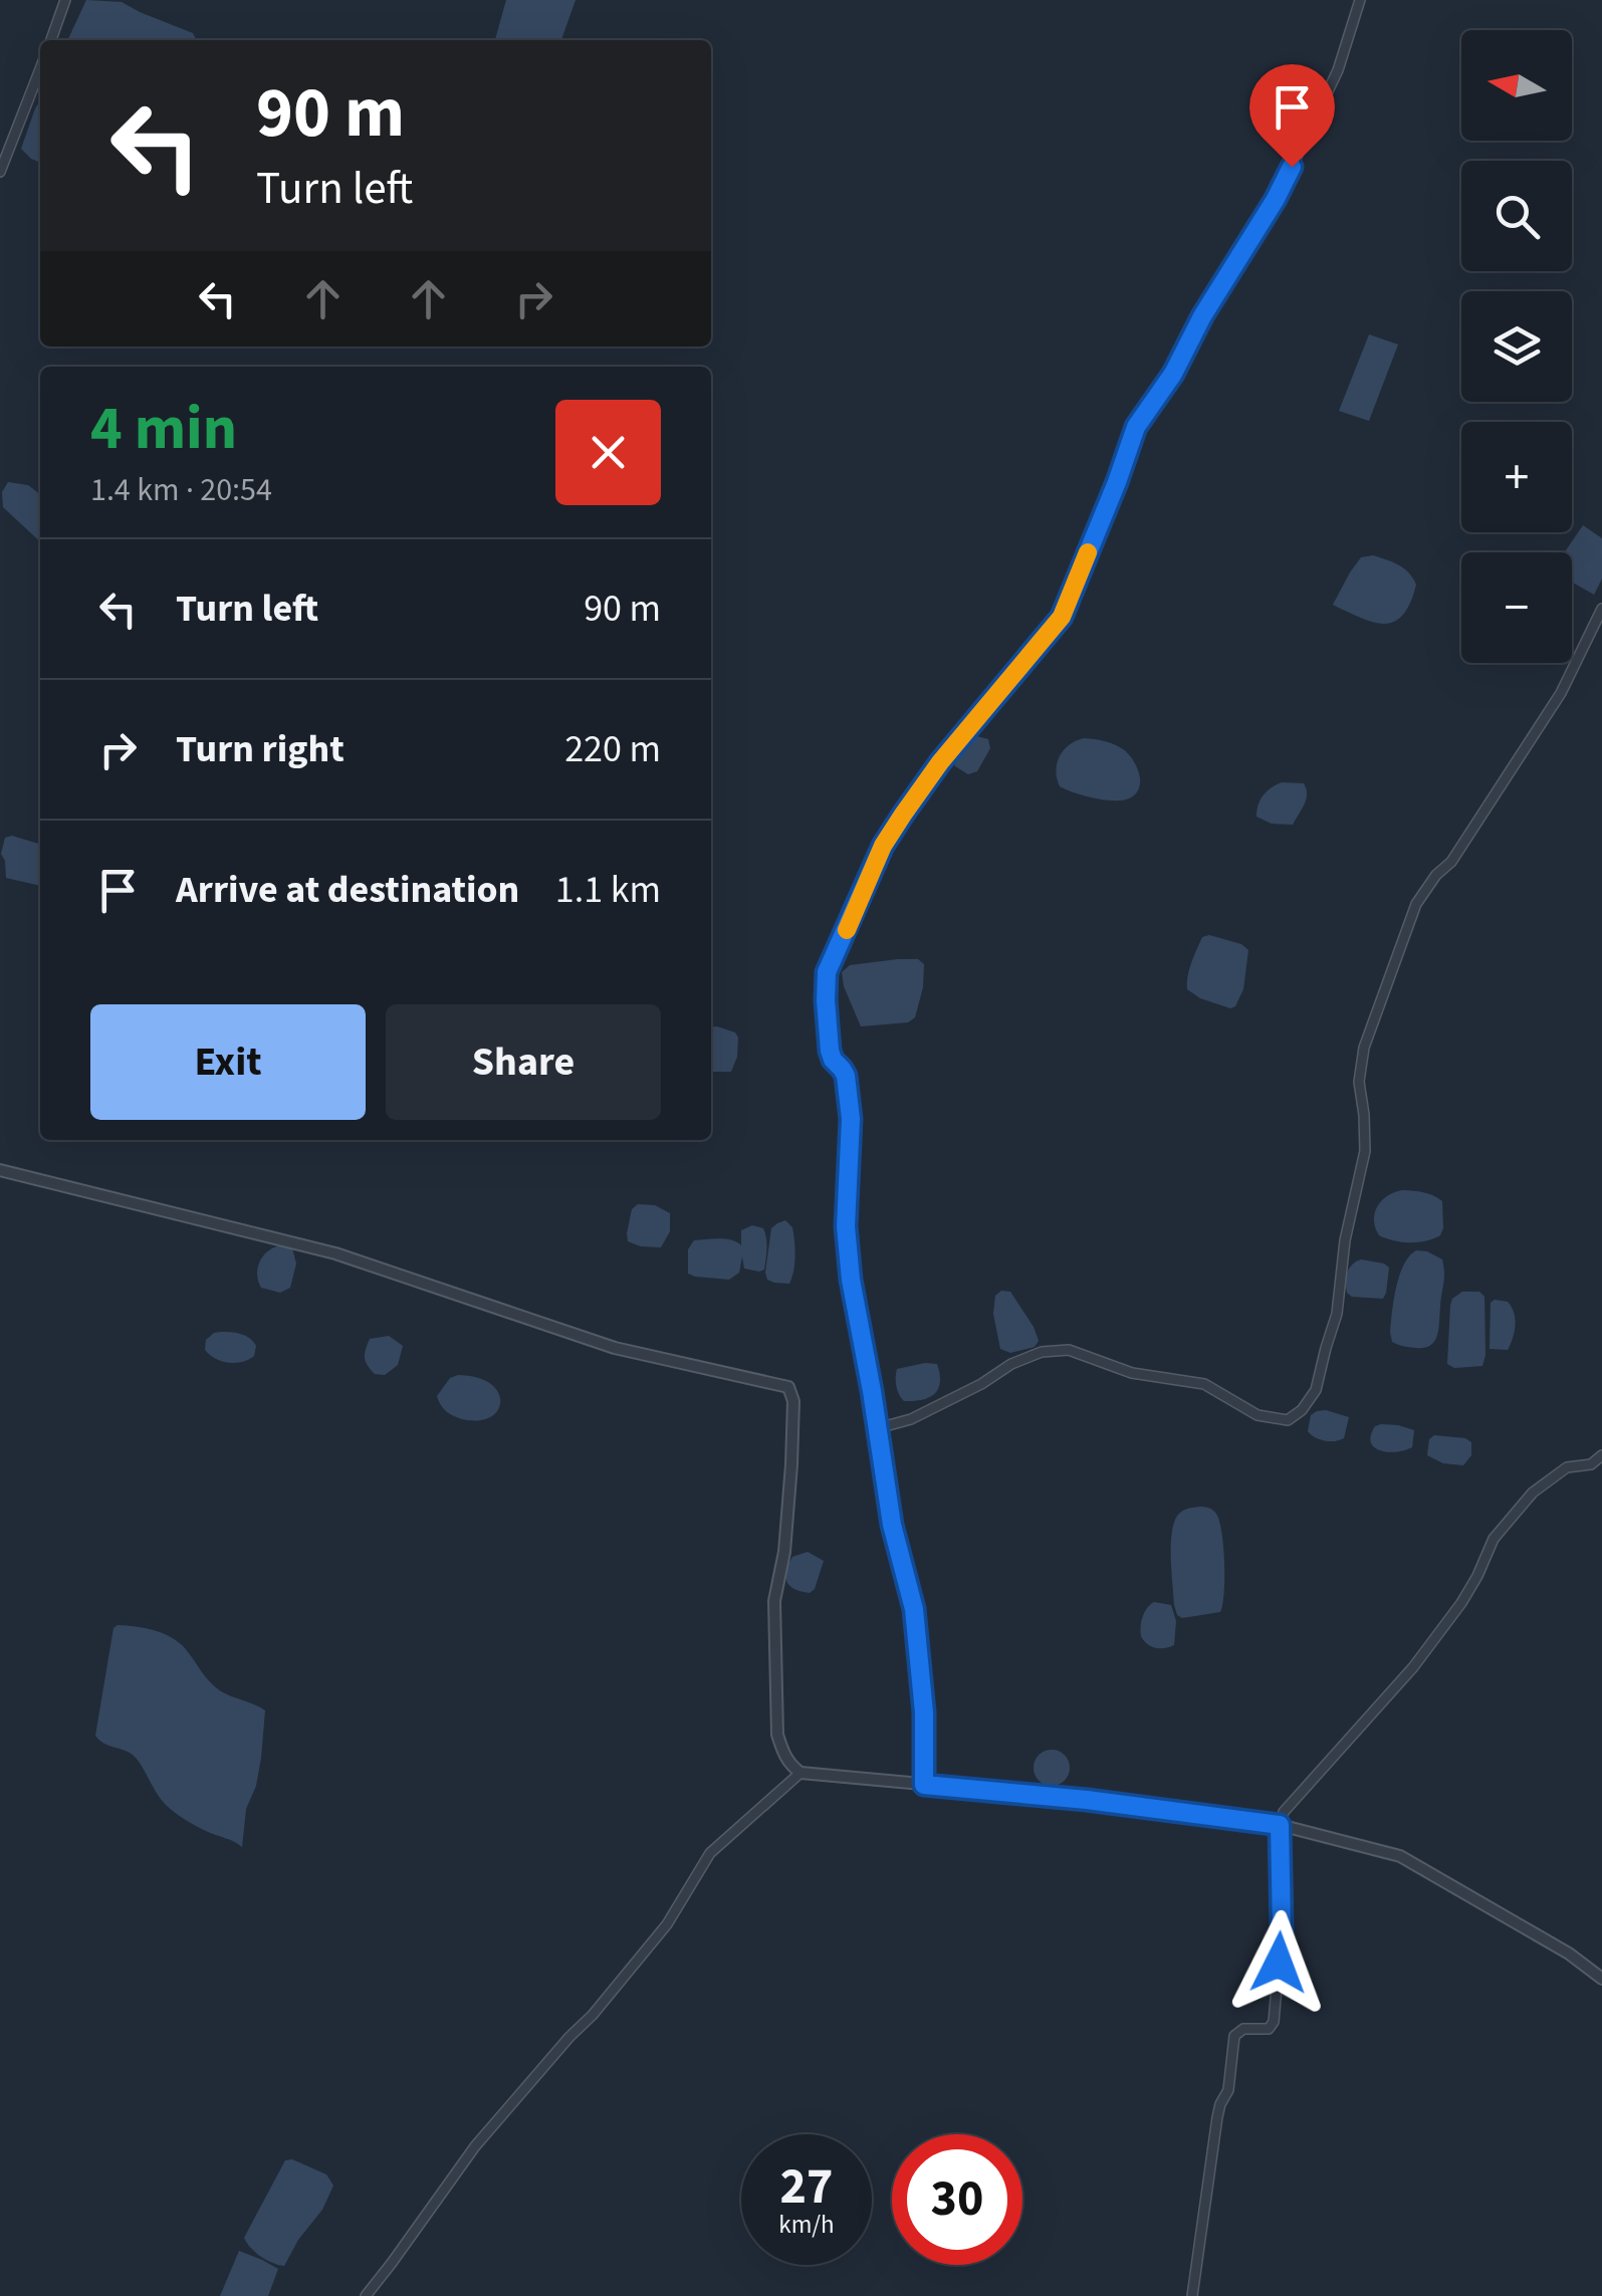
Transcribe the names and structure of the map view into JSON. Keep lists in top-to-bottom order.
{
  "north": "left",
  "page": {
    "map_buttons": ["+", "−"],
    "turn": ["90 m", "Turn left"],
    "heading": ["4 min", "1.4 km · 20:54"],
    "list": [
      {
        "name": "Turn left",
        "value": "90 m"
      },
      {
        "name": "Turn right",
        "value": "220 m"
      },
      {
        "name": "Arrive at destination",
        "value": "1.1 km"
      }
    ],
    "buttons": ["Exit", "Share"],
    "speed": "27 km/h",
    "limit": "30"
  }
}
